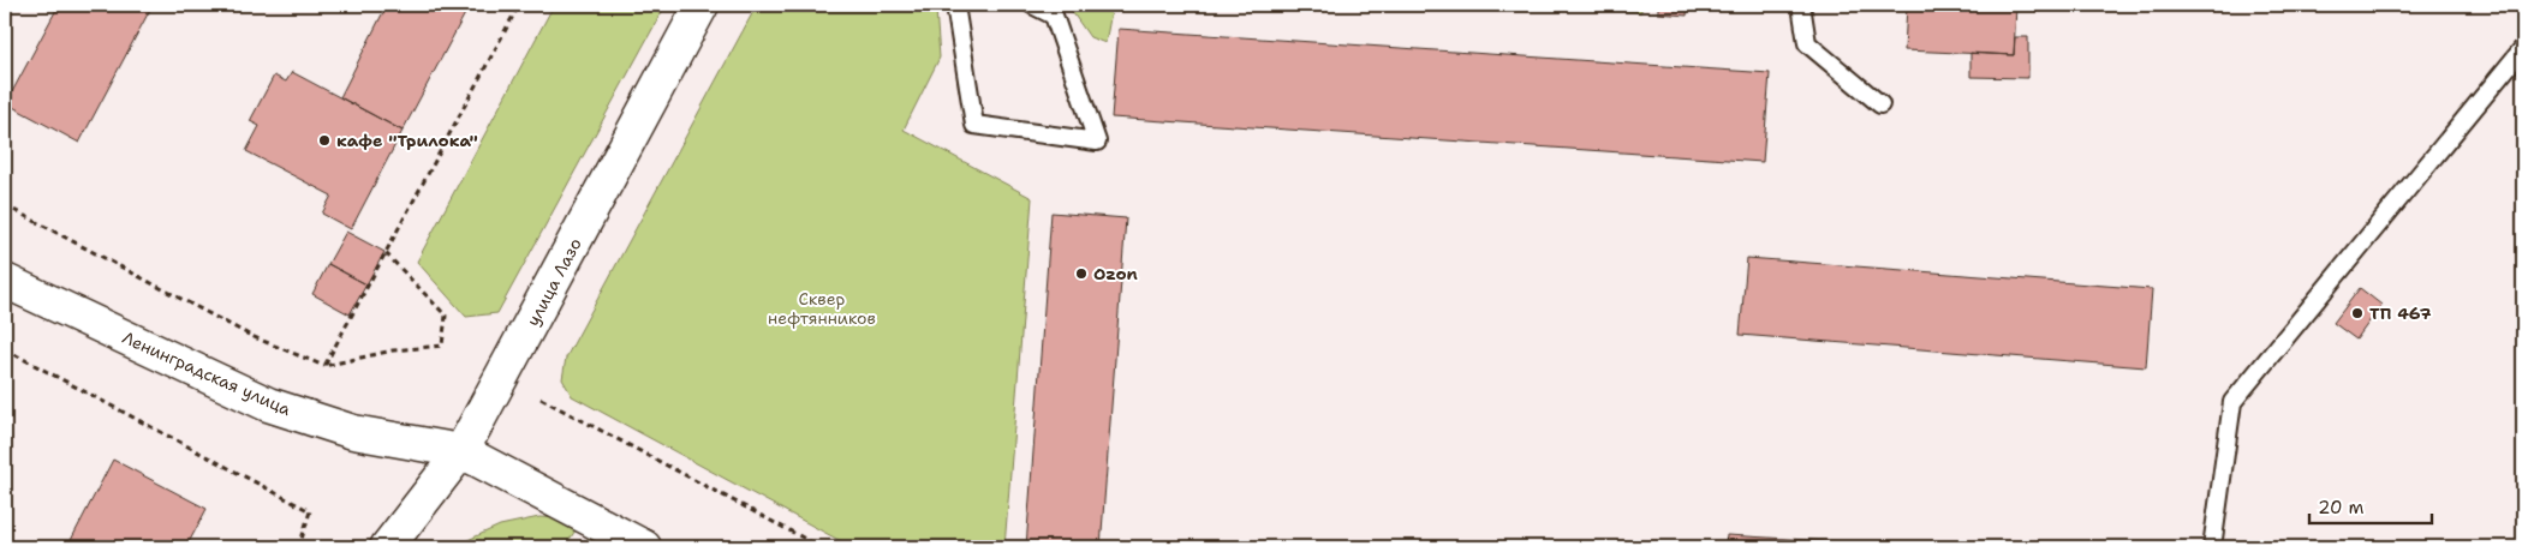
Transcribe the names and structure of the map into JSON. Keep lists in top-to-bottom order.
{
  "streets": {
    "main road": ["улица Лазо", "Ленинградская улица"]
  },
  "crossings": [
    ["улица Лазо", "Ленинградская улица"]
  ],
  "parks": ["Сквер нефтянников"],
  "places": ["кафе \"Трилока\"", "Ozon", "ТП 467"],
  "scale_bar": "20 m"
}
